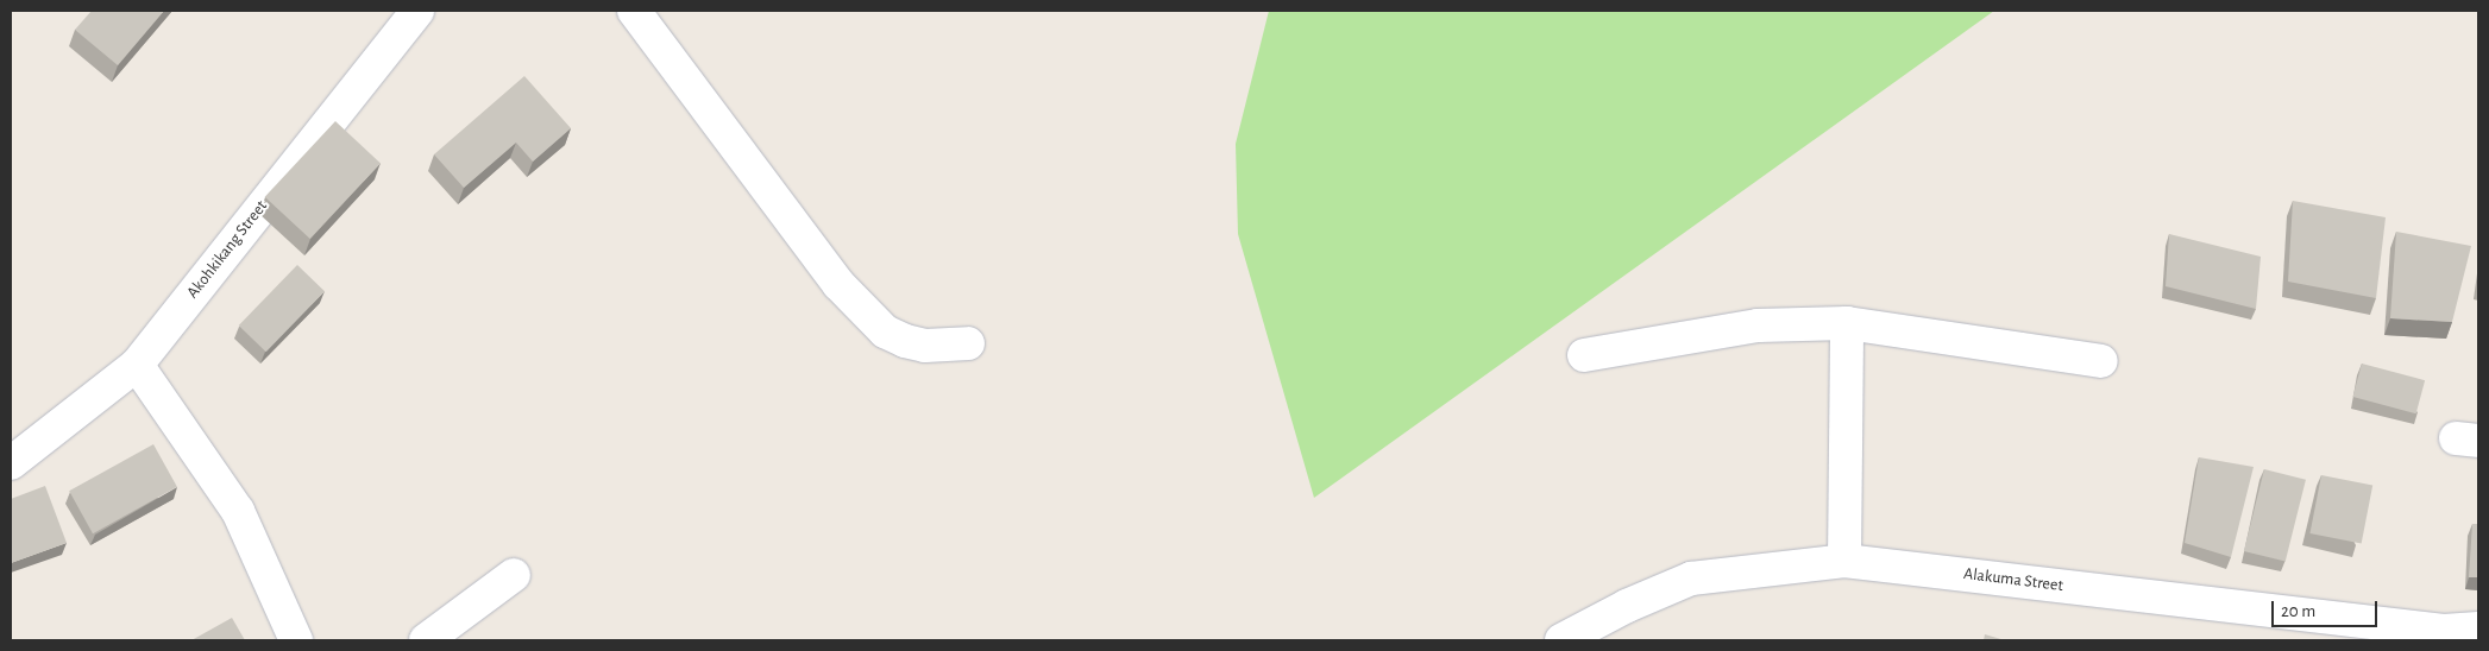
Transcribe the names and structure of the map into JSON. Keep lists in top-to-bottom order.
{
  "streets": {
    "street": ["Akohkikang Street", "Alakuma Street"]
  },
  "scale_bar": "20 m"
}
